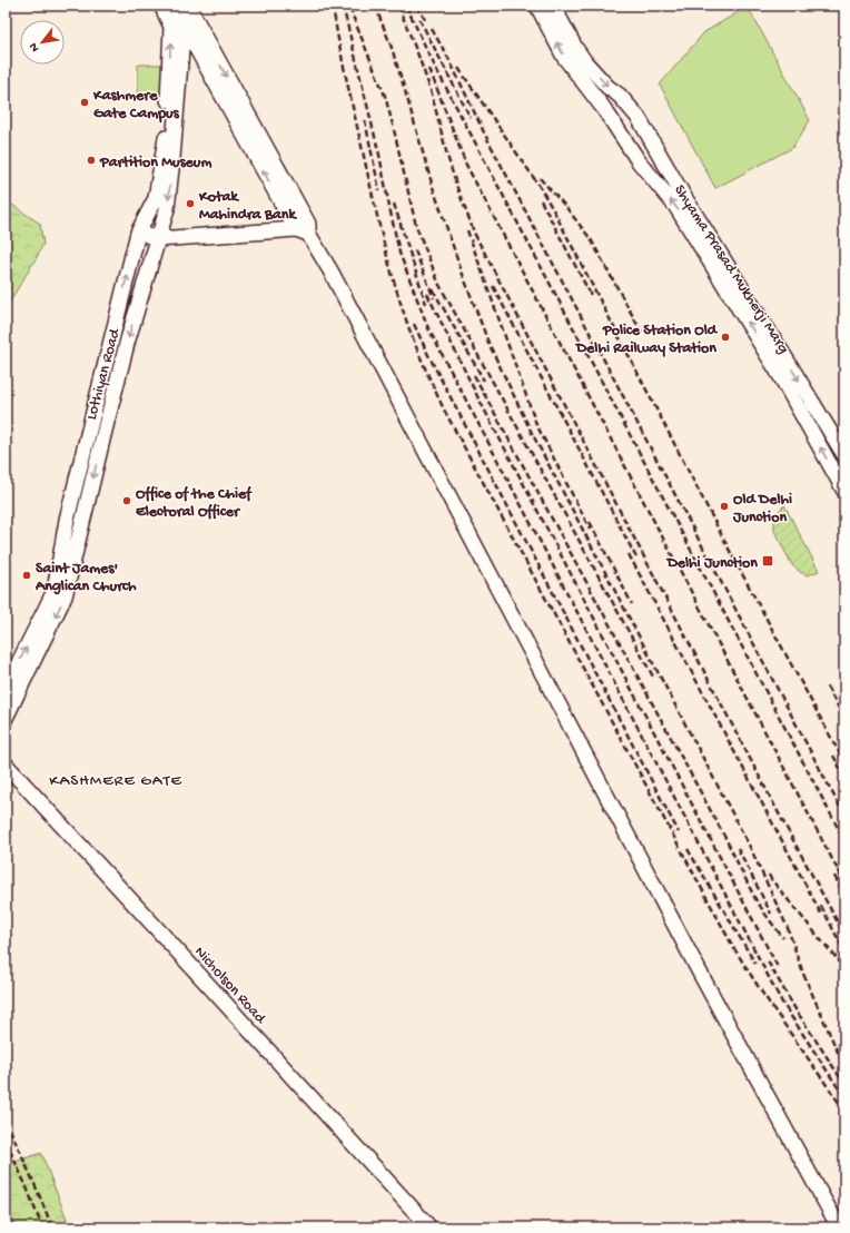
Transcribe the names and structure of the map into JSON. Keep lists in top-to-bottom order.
{
  "streets": {
    "main road": ["Shyama Prasad Mukherji Marg", "Lothiyan Road", "Nicholson Road"]
  },
  "districts": ["KASHMERE GATE"],
  "places": {
    "other": [
      "Kashmere Gate Campus",
      "Partition Museum",
      "Kotak Mahindra Bank",
      "Police Station Old Delhi Railway Station",
      "Office of the Chief Electoral Officer",
      "Old Delhi Junction",
      "Saint James' Anglican Church"
    ],
    "transit": ["Delhi Junction"]
  },
  "north": "bottom left"
}
